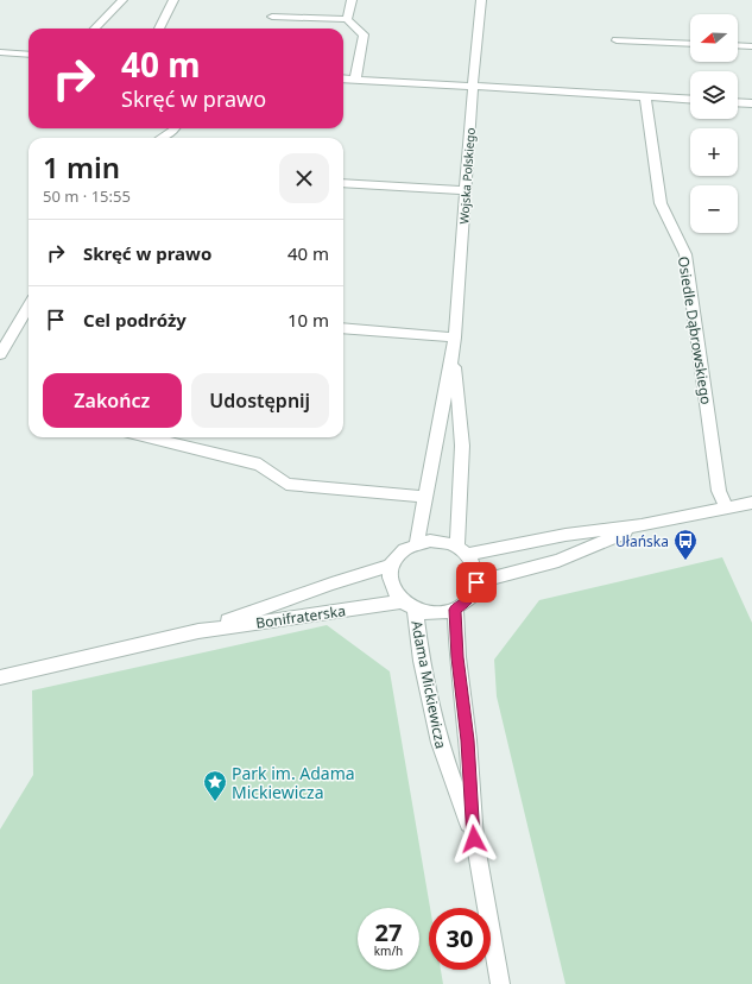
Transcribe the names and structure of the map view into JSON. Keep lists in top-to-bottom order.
{
  "streets": {
    "street": [
      "Wojska Polskiego",
      "Osiedle Dąbrowskiego",
      "Bonifraterska",
      "Adama Mickiewicza"
    ]
  },
  "crossings": [
    ["Wojska Polskiego", "Bonifraterska"],
    ["Wojska Polskiego", "Adama Mickiewicza"],
    ["Bonifraterska", "Adama Mickiewicza"]
  ],
  "places": {
    "bus stop": ["Ułańska"],
    "place": ["Park im. Adama Mickiewicza"]
  },
  "north": "left",
  "page": {
    "map_buttons": ["+", "−"],
    "turn": ["40 m", "Skręć w prawo"],
    "heading": ["1 min", "50 m · 15:55"],
    "list": [
      {
        "name": "Skręć w prawo",
        "value": "40 m"
      },
      {
        "name": "Cel podróży",
        "value": "10 m"
      }
    ],
    "buttons": ["Zakończ", "Udostępnij"],
    "speed": "27 km/h",
    "limit": "30"
  }
}
